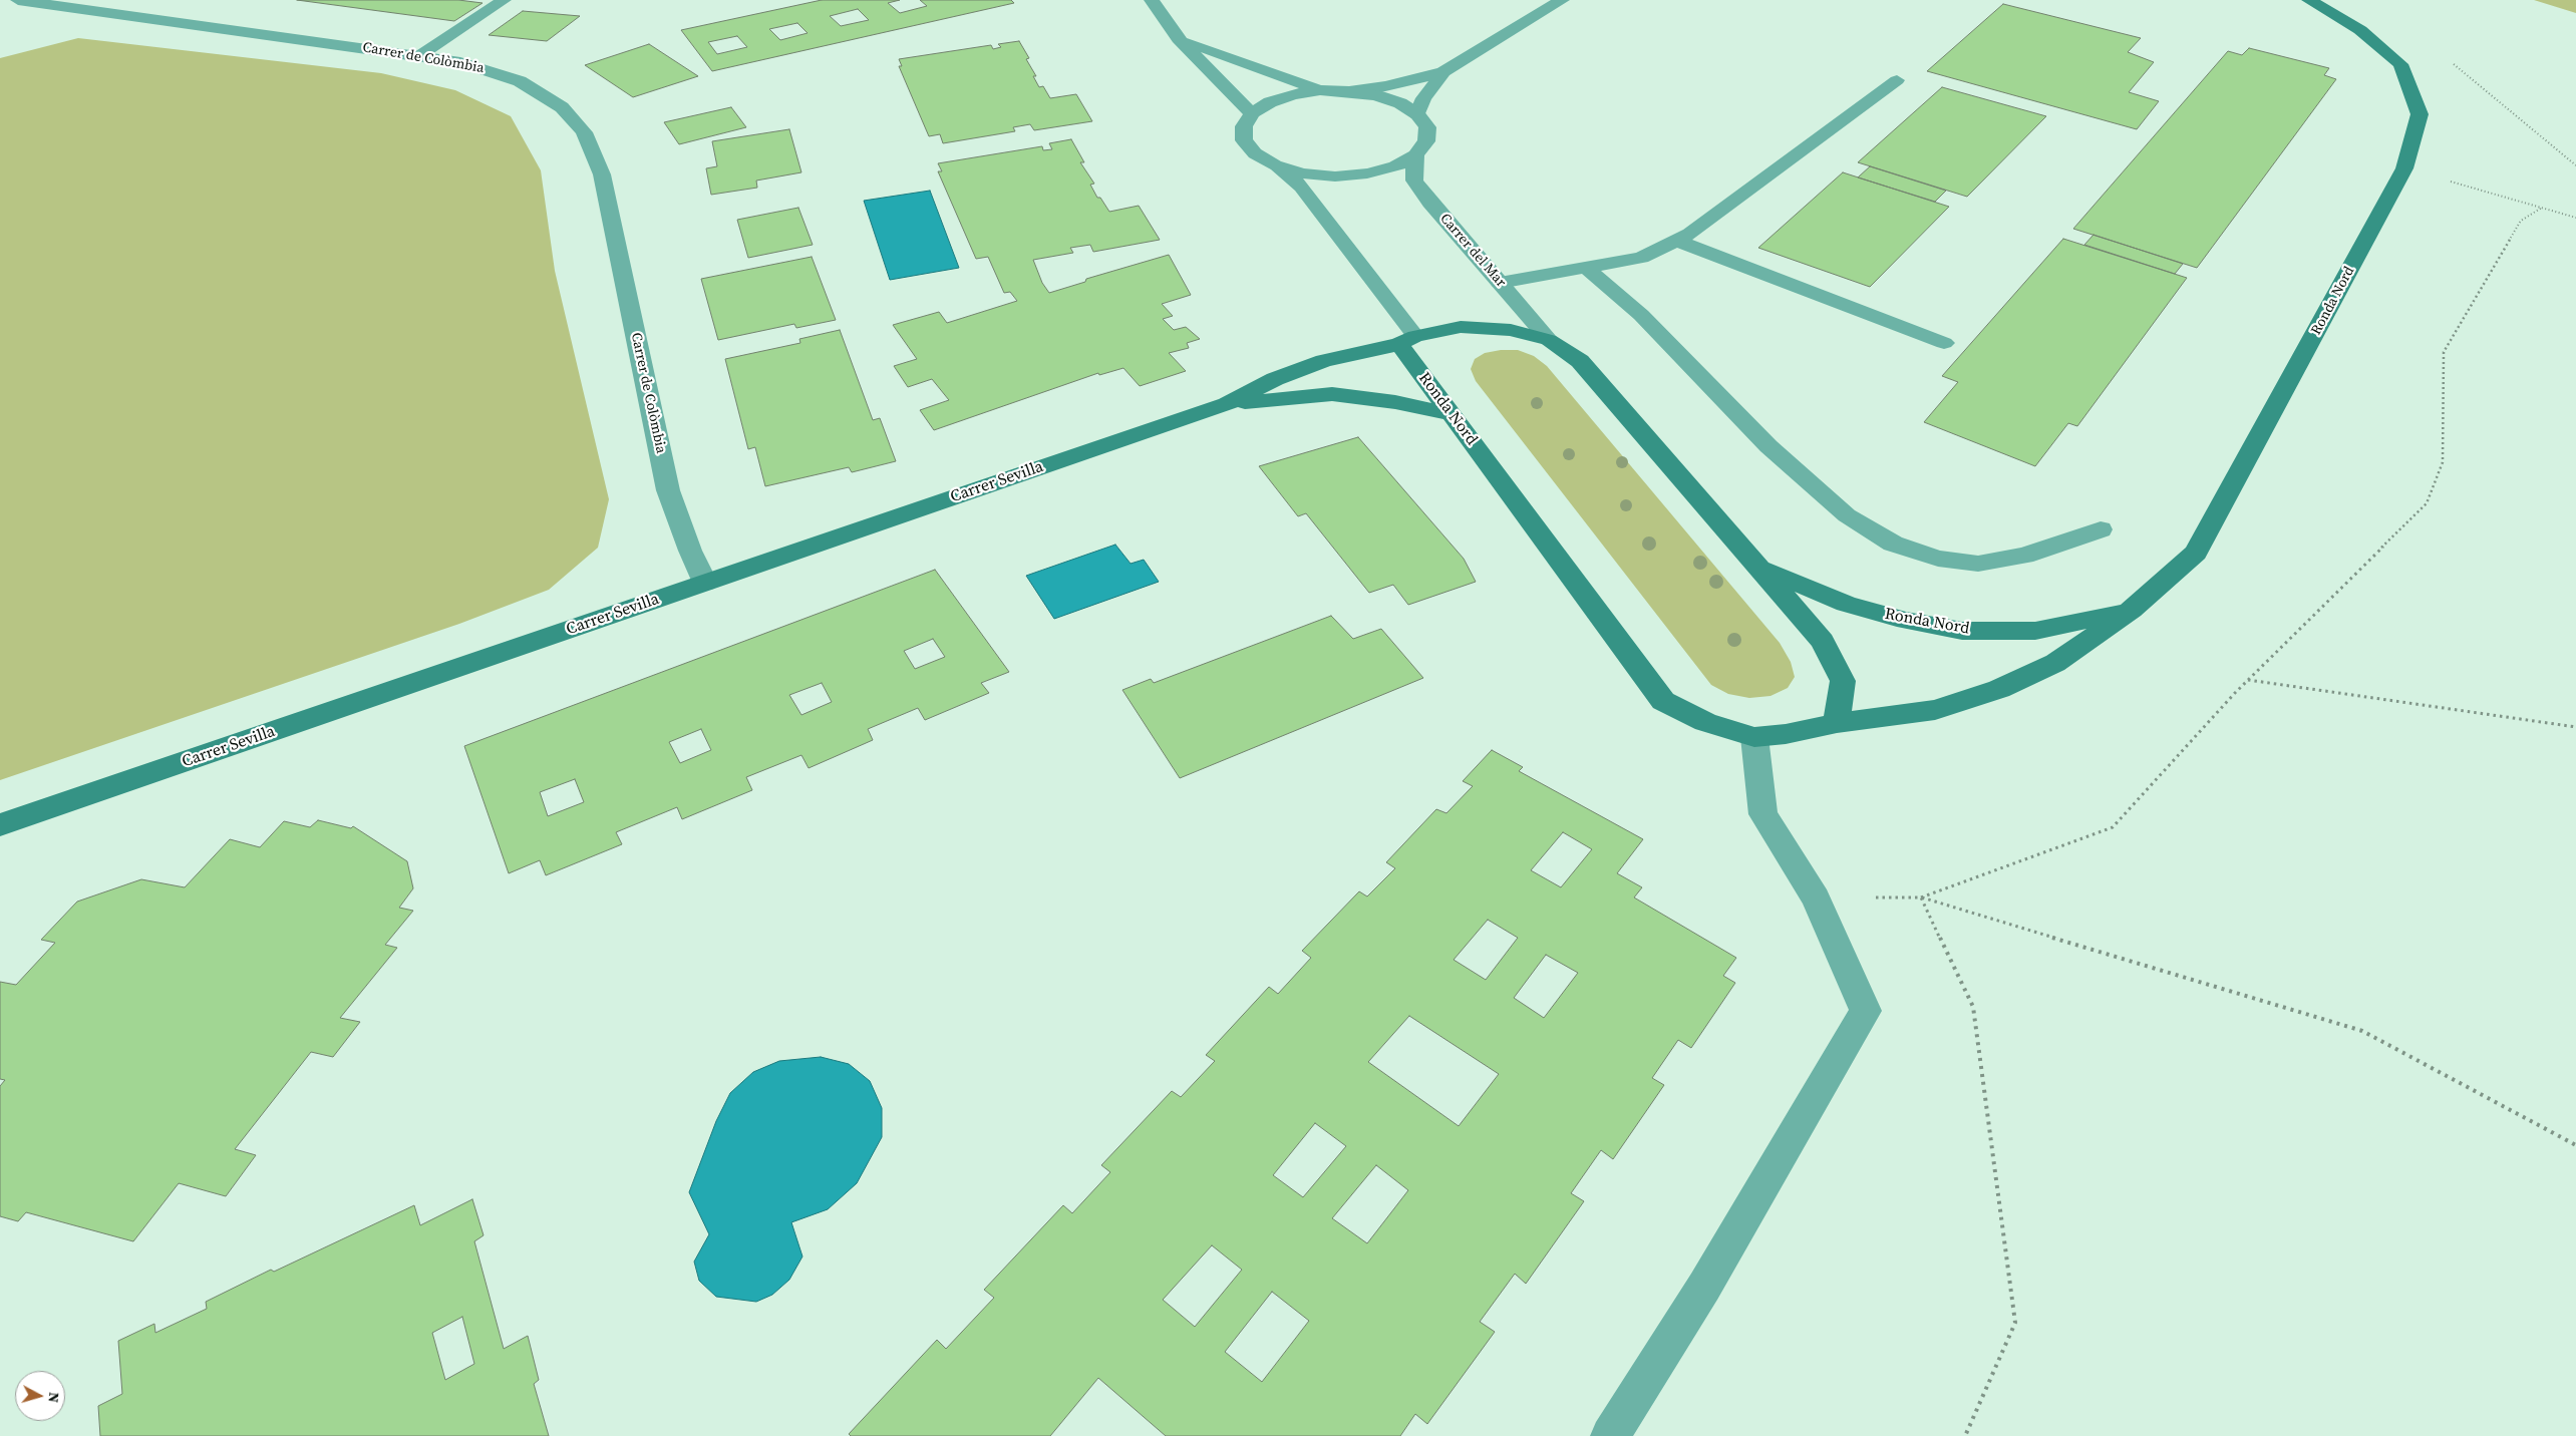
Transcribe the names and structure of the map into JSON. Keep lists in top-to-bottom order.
{
  "streets": {
    "main road": ["Ronda Nord", "Carrer Sevilla"],
    "street": ["Carrer de Colòmbia", "Carrer del Mar"]
  },
  "crossings": [
    ["Carrer de Colòmbia", "Carrer Sevilla"],
    ["Carrer del Mar", "Ronda Nord"],
    ["Ronda Nord", "Carrer Sevilla"]
  ],
  "north": "right"
}
